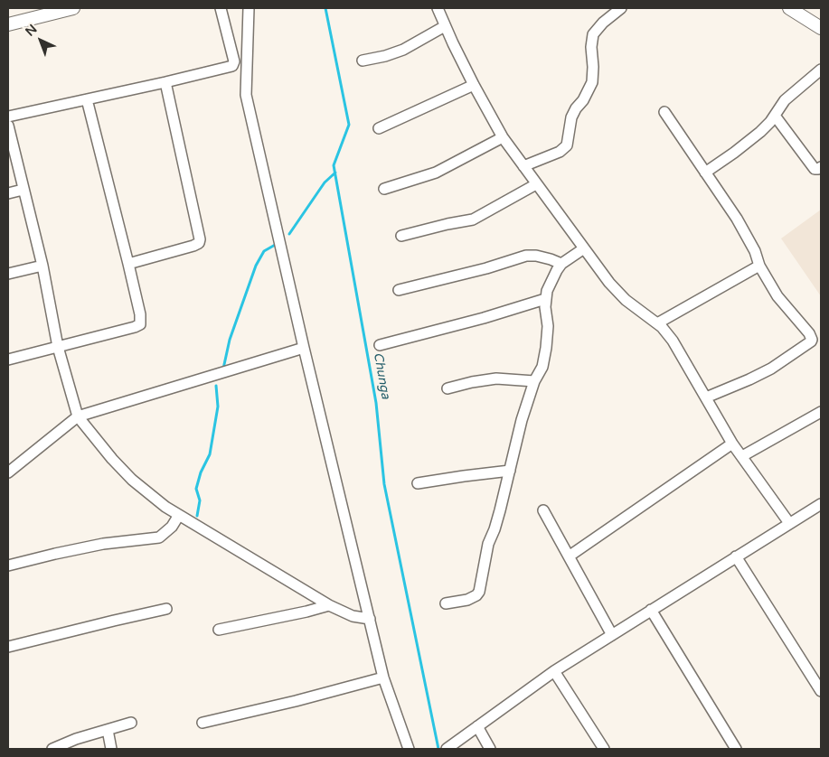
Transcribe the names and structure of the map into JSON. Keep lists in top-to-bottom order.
{
  "water": ["Chunga"],
  "north": "top left"
}
